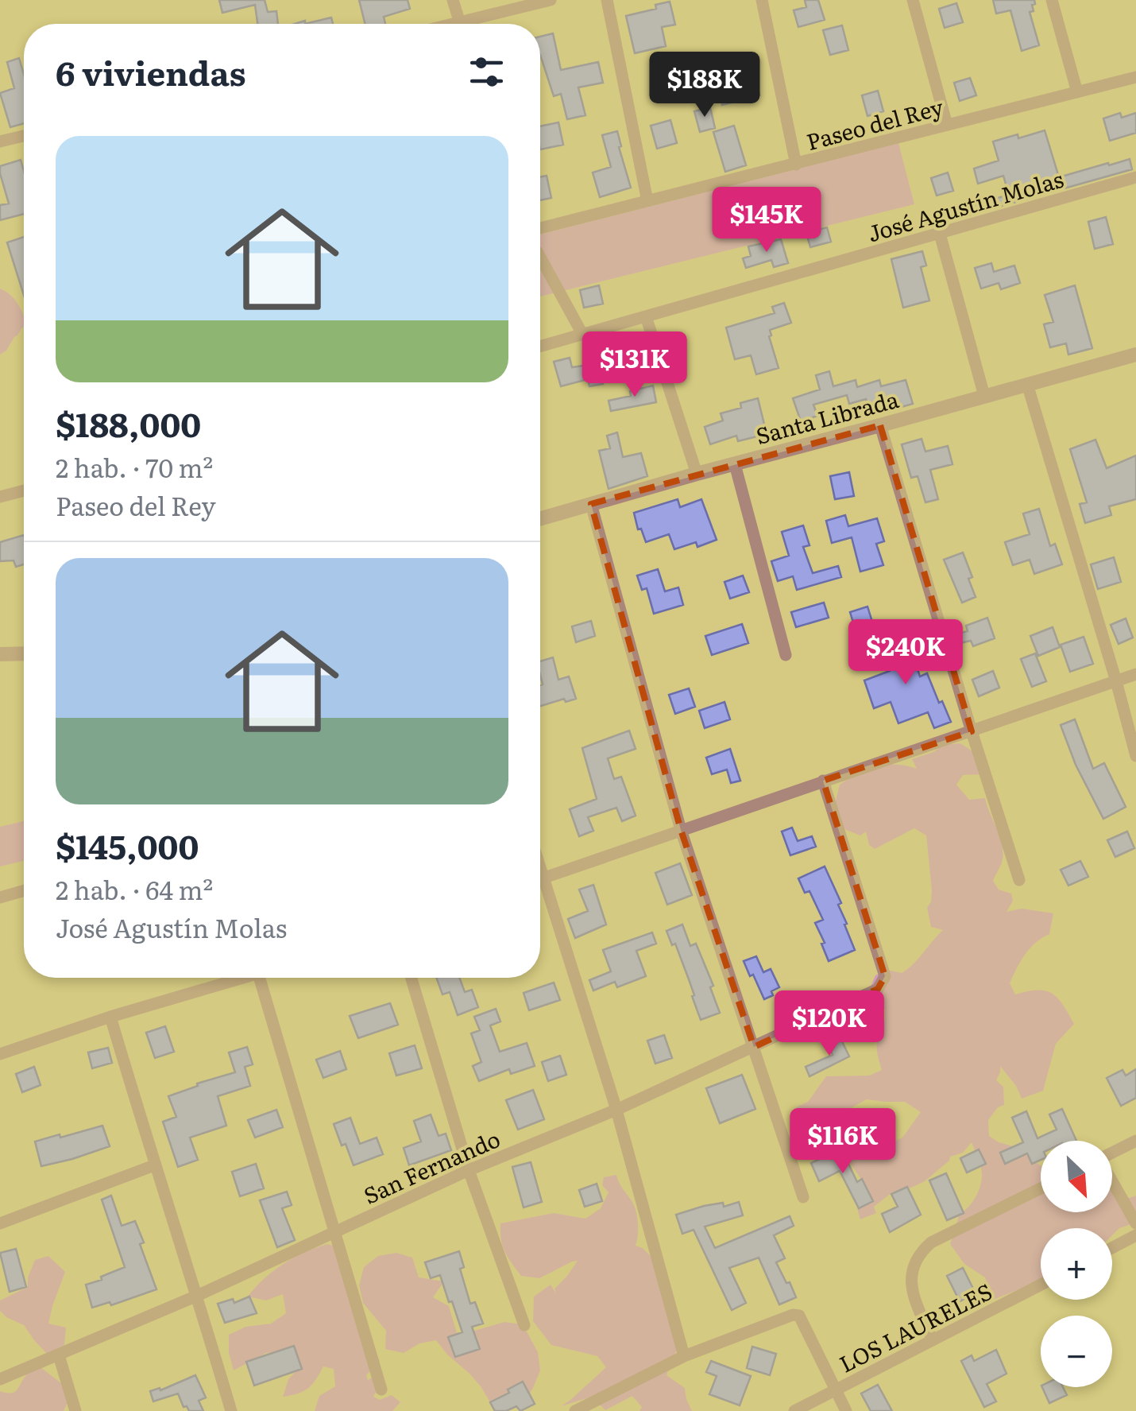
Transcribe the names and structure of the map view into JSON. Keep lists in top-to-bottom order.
{
  "streets": {
    "street": [
      "Paseo del Rey",
      "José Agustín Molas",
      "Santa Librada",
      "San Fernando",
      "LOS LAURELES"
    ]
  },
  "north": "bottom right",
  "page": {
    "heading": "6 viviendas",
    "price": [
      "$188K",
      "$145K",
      "$131K",
      "$240K",
      "$120K",
      "$116K"
    ],
    "list": [
      {
        "name": "$188,000",
        "note": "2 hab. · 70 m² · Paseo del Rey"
      },
      {
        "name": "$145,000",
        "note": "2 hab. · 64 m² · José Agustín Molas"
      }
    ],
    "map_buttons": ["+", "−"]
  }
}
